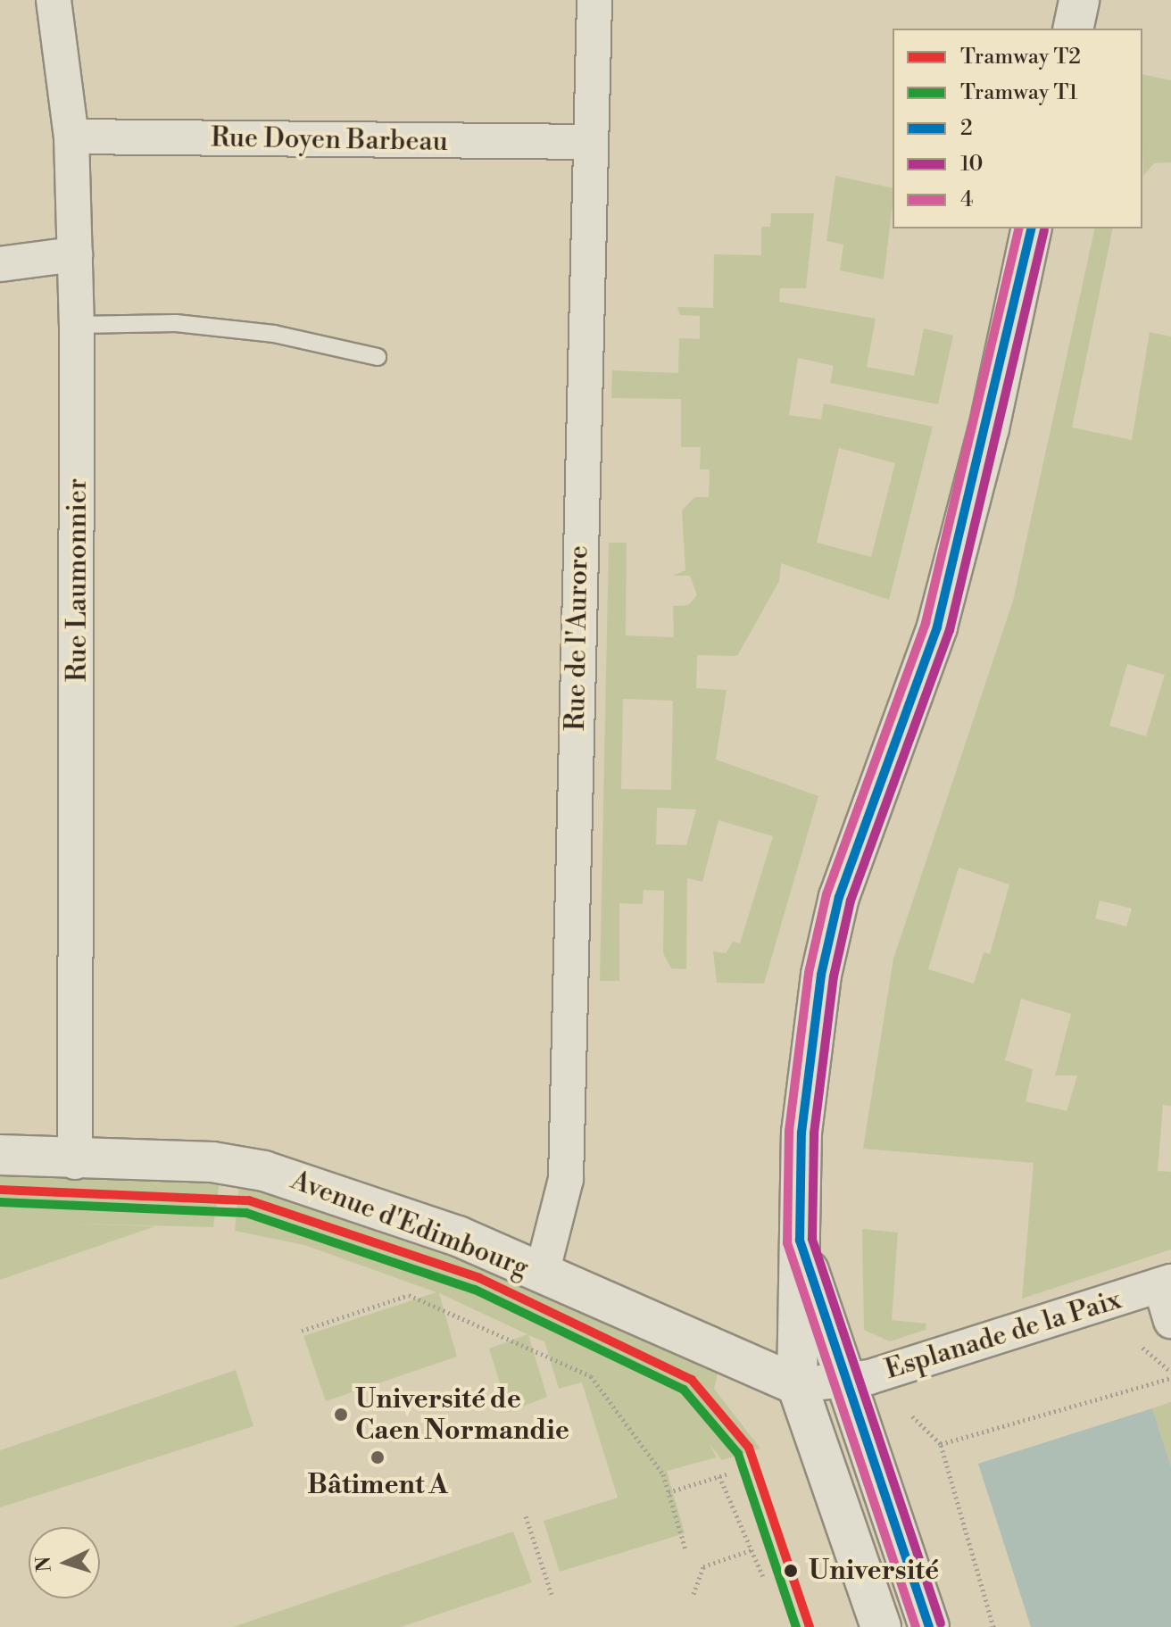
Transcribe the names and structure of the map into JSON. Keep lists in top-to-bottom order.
{
  "streets": {
    "main road": ["Avenue d'Edimbourg", "Esplanade de la Paix"],
    "street": ["Rue Doyen Barbeau", "Rue Laumonnier", "Rue de l'Aurore"]
  },
  "crossings": [
    ["Rue Doyen Barbeau", "Rue Laumonnier"],
    ["Rue Doyen Barbeau", "Rue de l'Aurore"],
    ["Rue Laumonnier", "Avenue d'Edimbourg"],
    ["Rue de l'Aurore", "Avenue d'Edimbourg"],
    ["Avenue d'Edimbourg", "Esplanade de la Paix"]
  ],
  "places": ["Université de Caen Normandie", "Bâtiment A", "Université"],
  "lines": [
    "transit line 2",
    "transit line 4",
    "transit line 10",
    "tram line T2",
    "tram line T1"
  ],
  "legend": [
    "Tramway T2",
    "Tramway T1",
    "2",
    "10",
    "4"
  ],
  "north": "left"
}
